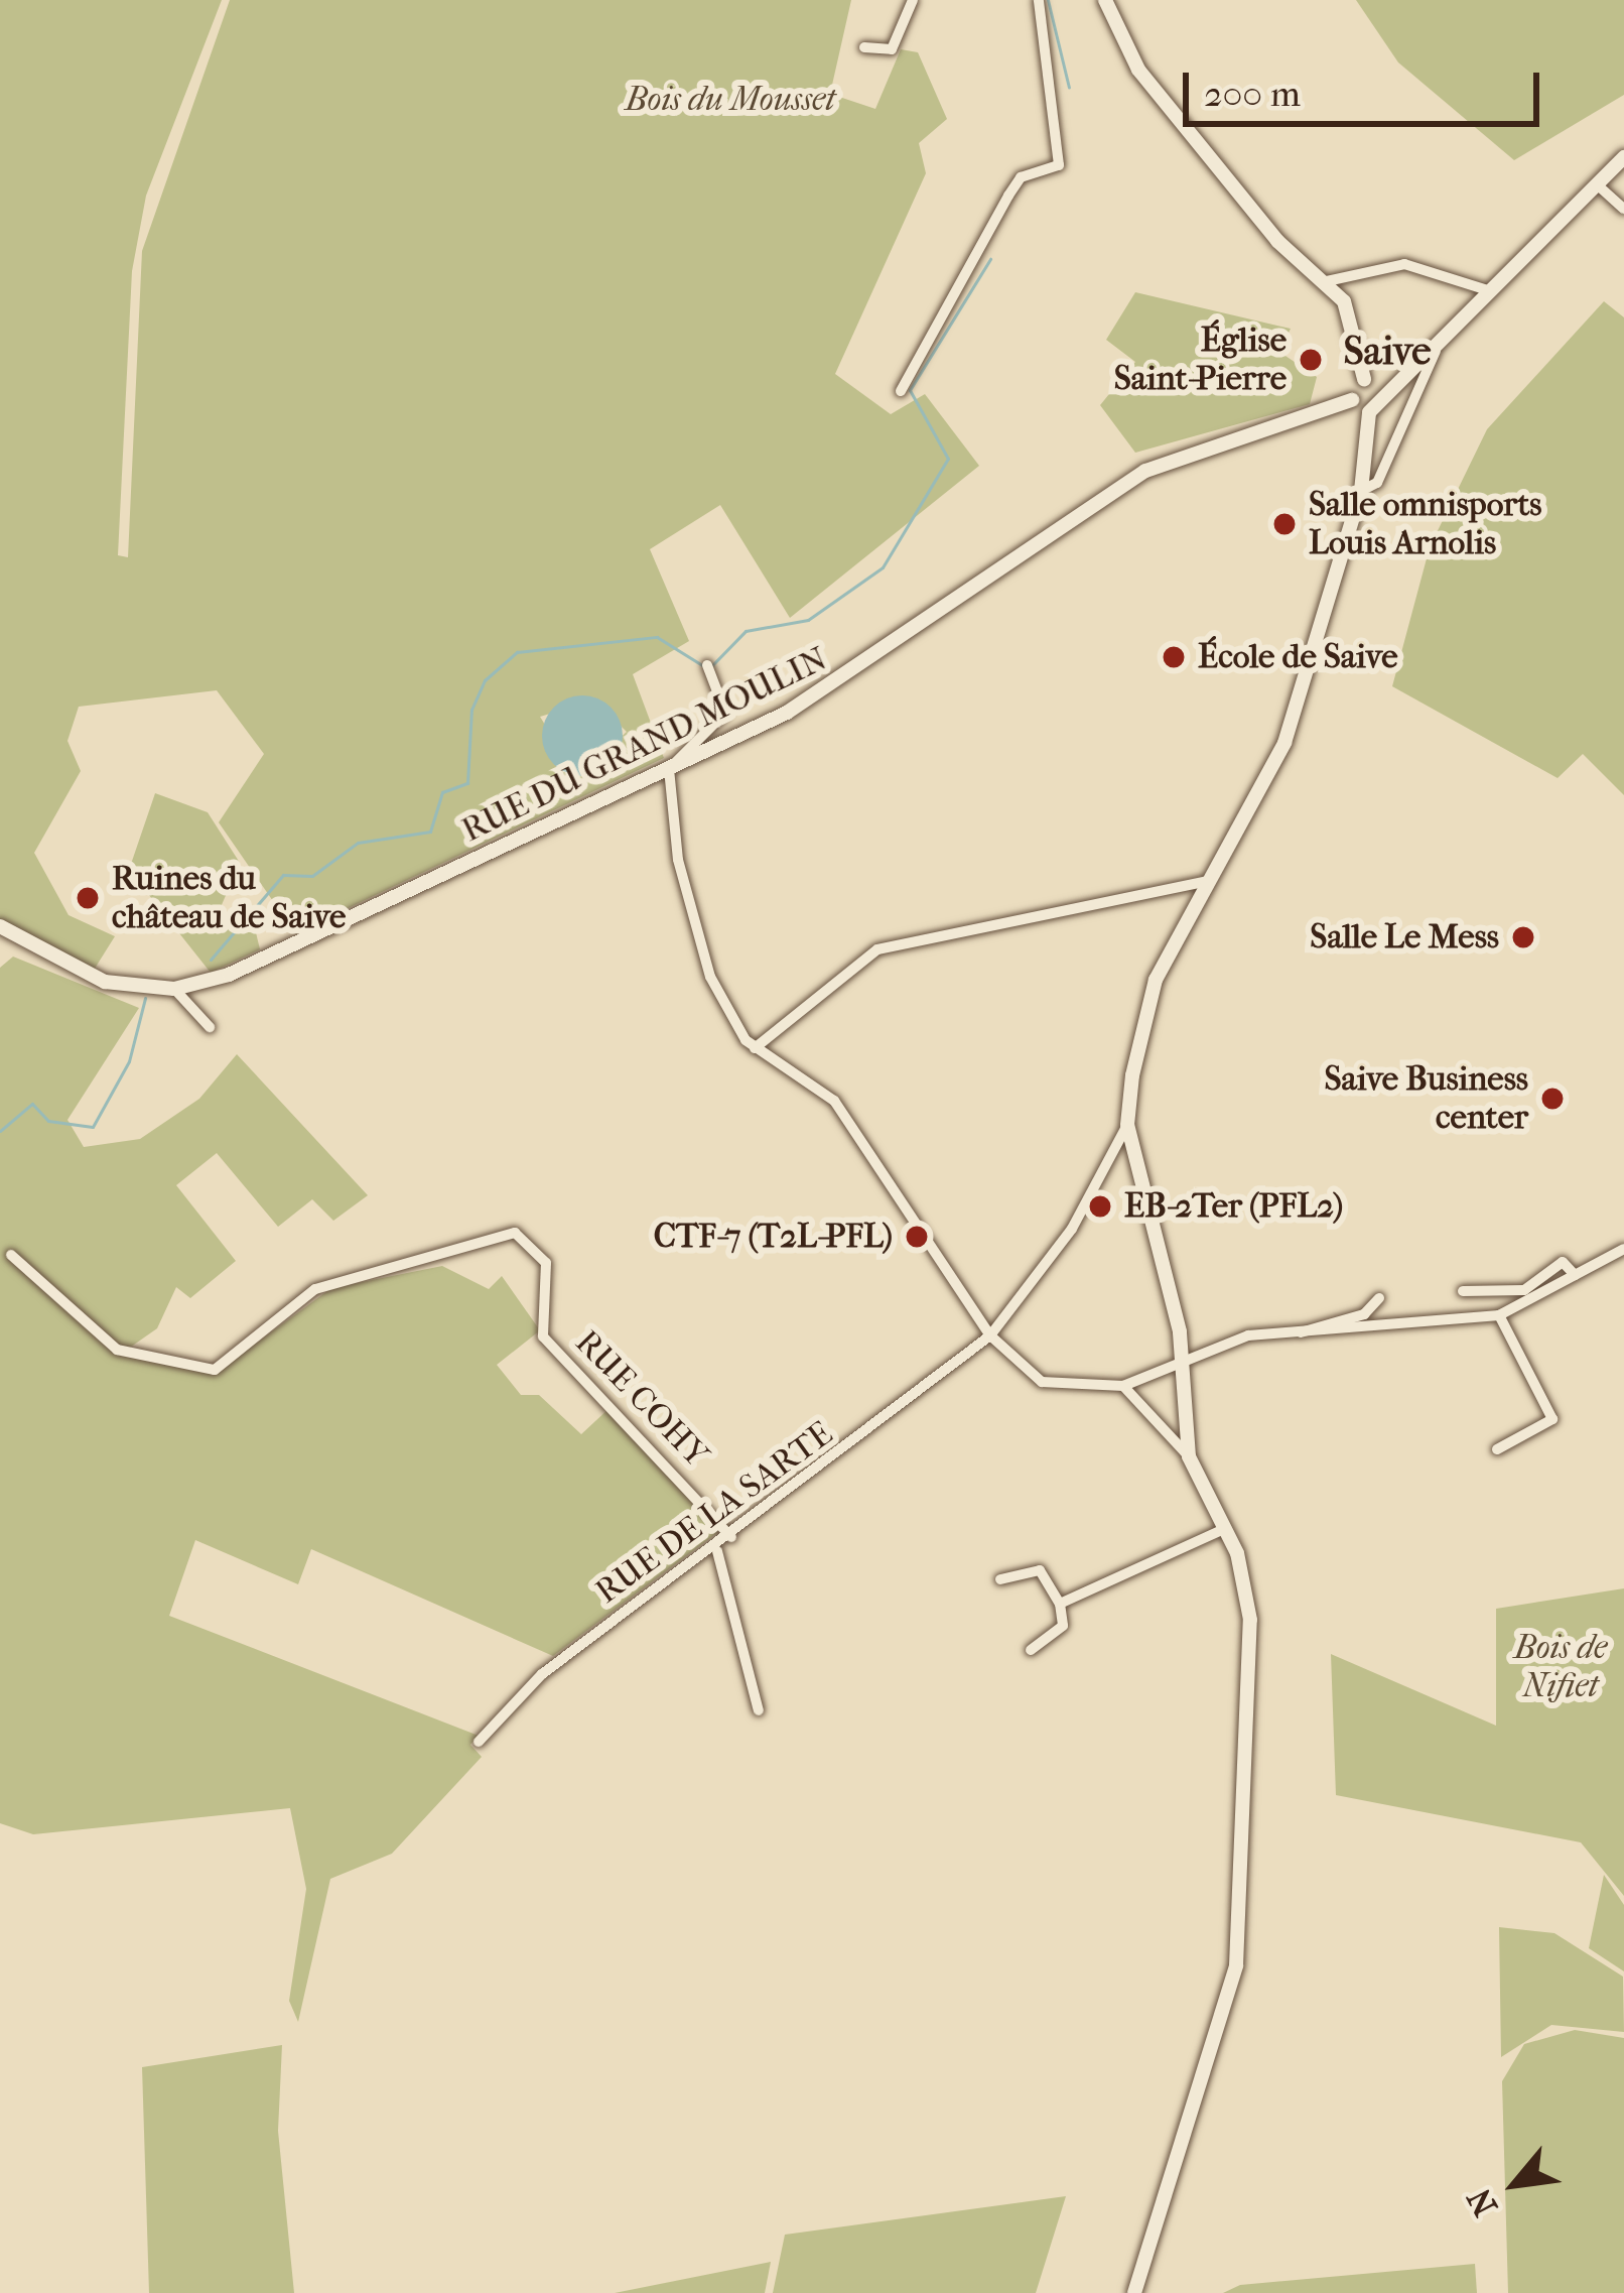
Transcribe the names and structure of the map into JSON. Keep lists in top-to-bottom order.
{
  "streets": {
    "street": ["RUE DU GRAND MOULIN", "RUE COHY", "RUE DE LA SARTE"]
  },
  "crossings": [
    ["RUE COHY", "RUE DE LA SARTE"]
  ],
  "districts": ["Saive"],
  "parks": ["Bois du Mousset", "Bois de Nifiet"],
  "places": [
    "Église Saint-Pierre",
    "Salle omnisports Louis Arnolis",
    "École de Saive",
    "Ruines du château de Saive",
    "Salle Le Mess",
    "Saive Business center",
    "EB-2Ter (PFL2)",
    "CTF-7 (T2L-PFL)"
  ],
  "scale_bar": "200 m",
  "north": "bottom left"
}
